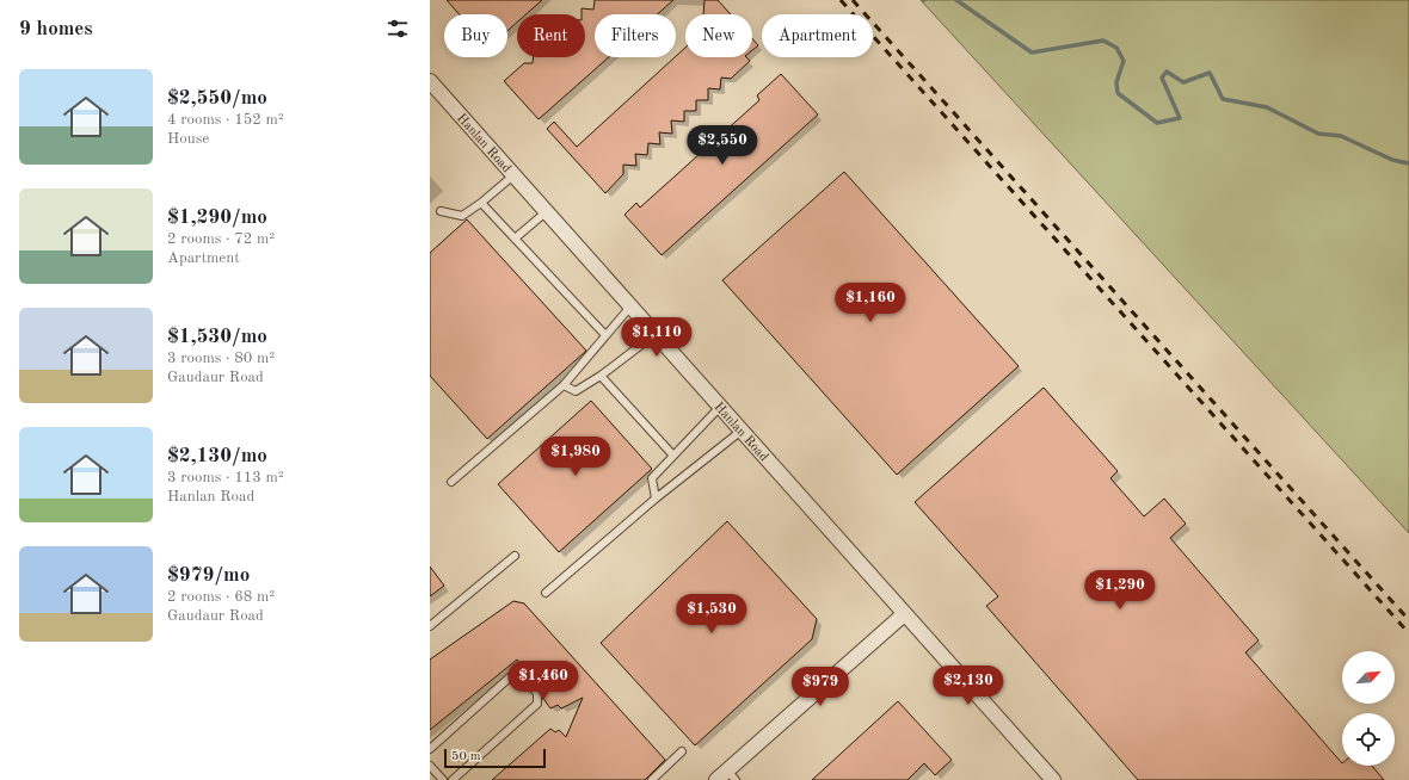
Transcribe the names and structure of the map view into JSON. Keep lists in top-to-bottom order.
{
  "streets": {
    "street": ["Hanlan Road"]
  },
  "scale_bar": "50 m",
  "north": "top right",
  "page": {
    "heading": "9 homes",
    "chip": [
      "Buy",
      "Rent",
      "Filters",
      "New",
      "Apartment"
    ],
    "list": [
      {
        "name": "$2,550/mo",
        "note": "4 rooms · 152 m² · House"
      },
      {
        "name": "$1,290/mo",
        "note": "2 rooms · 72 m² · Apartment"
      },
      {
        "name": "$1,530/mo",
        "note": "3 rooms · 80 m² · Gaudaur Road"
      },
      {
        "name": "$2,130/mo",
        "note": "3 rooms · 113 m² · Hanlan Road"
      },
      {
        "name": "$979/mo",
        "note": "2 rooms · 68 m² · Gaudaur Road"
      }
    ],
    "price": [
      "$2,550",
      "$1,160",
      "$1,110",
      "$1,980",
      "$1,290",
      "$1,530",
      "$1,460",
      "$2,130",
      "$979"
    ],
    "scale": "50 m"
  }
}
